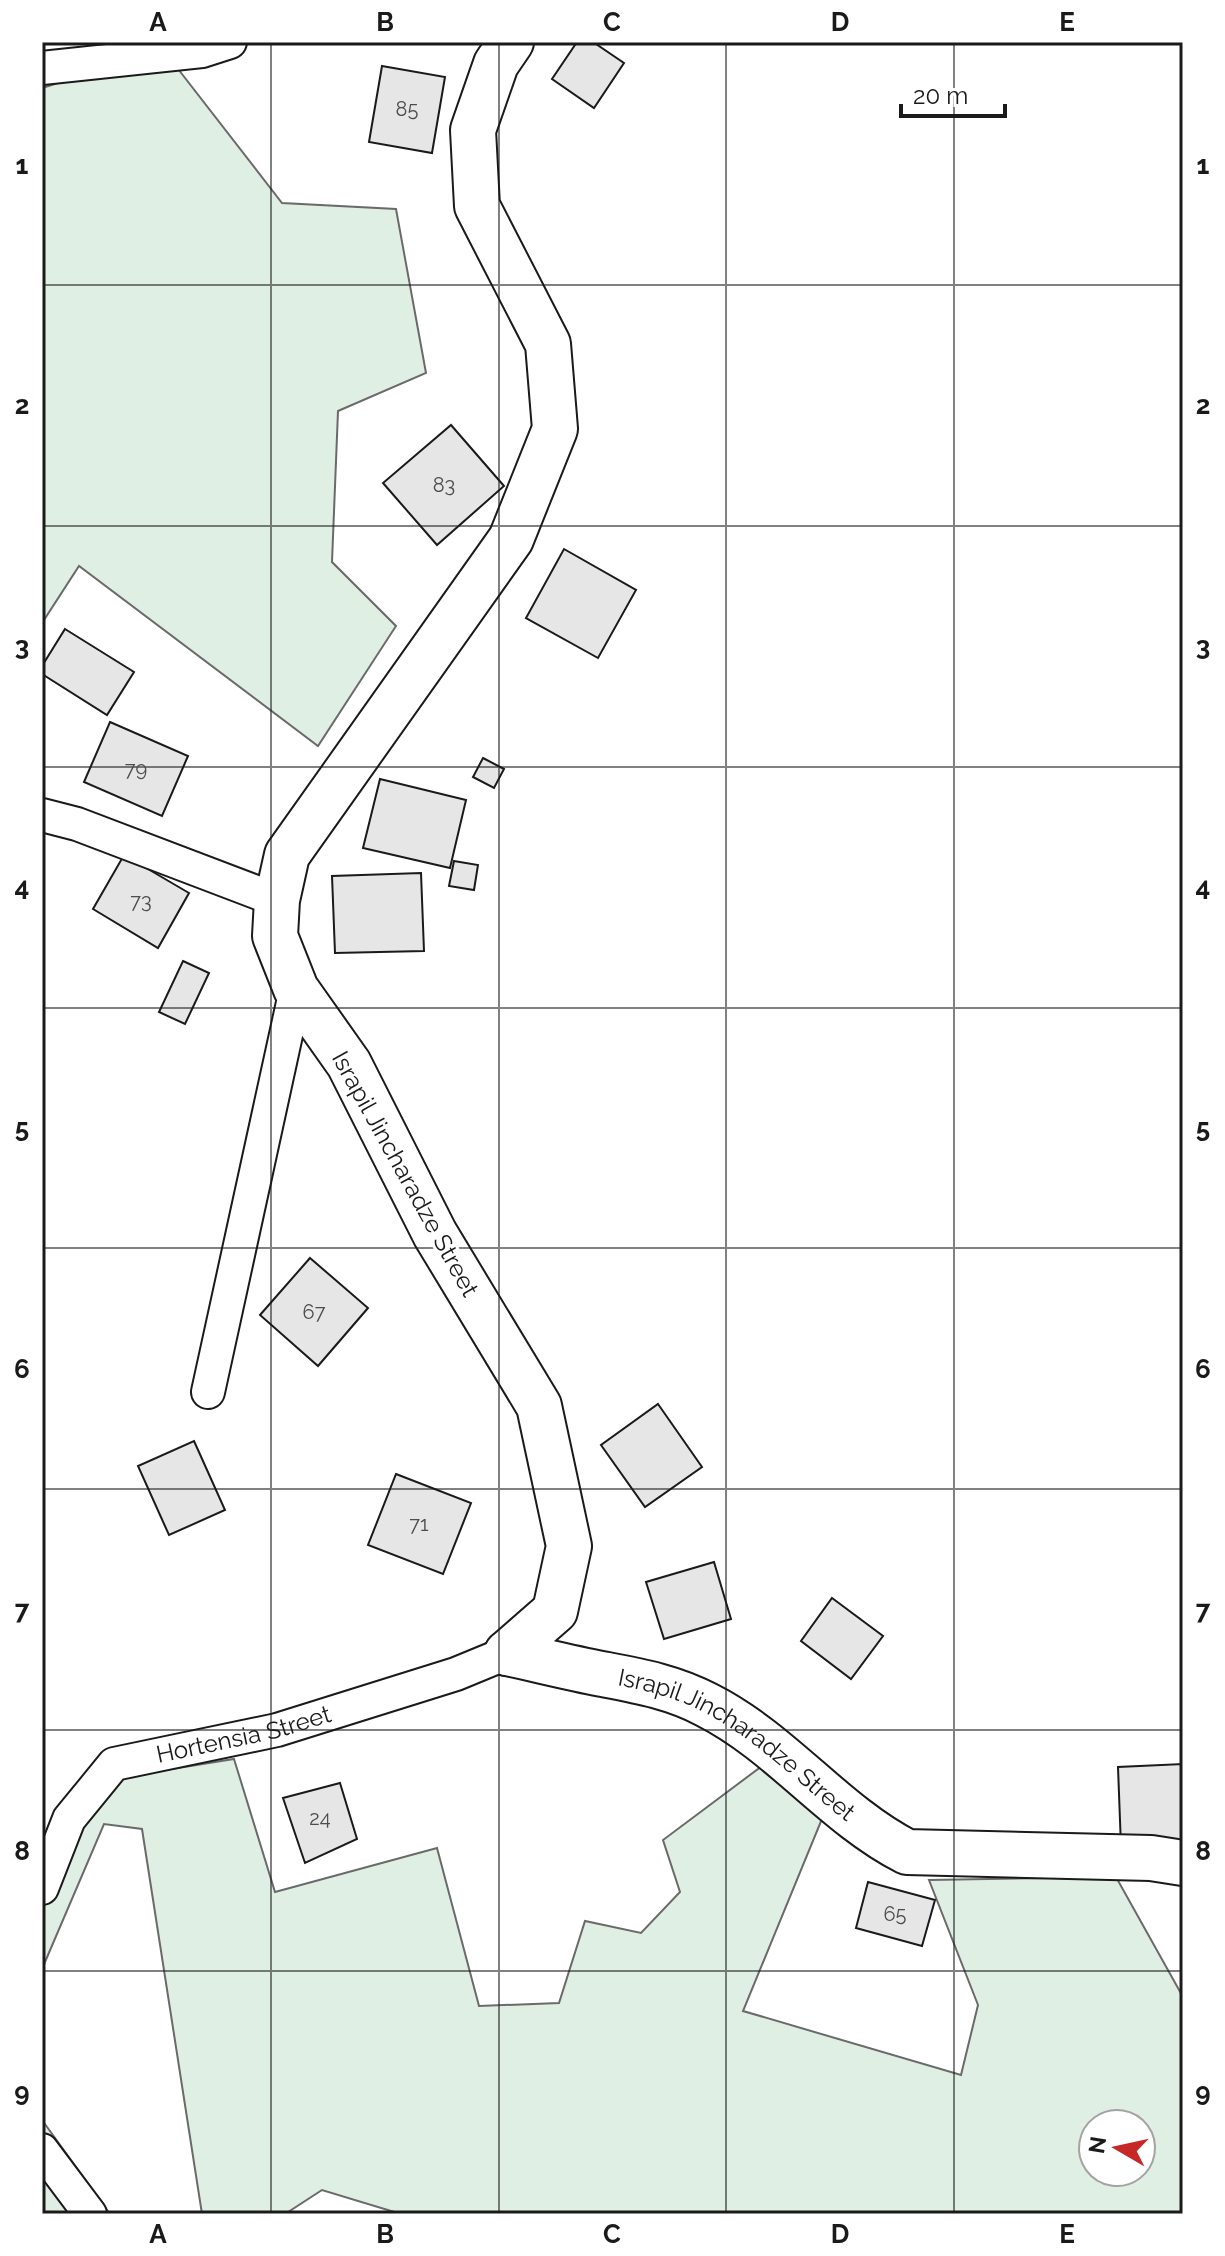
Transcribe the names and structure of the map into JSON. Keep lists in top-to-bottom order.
{
  "streets": {
    "street": ["Israpil Jincharadze Street", "Hortensia Street"]
  },
  "crossings": [
    ["Israpil Jincharadze Street", "Hortensia Street"]
  ],
  "house_numbers": [
    "85",
    "83",
    "79",
    "73",
    "67",
    "71",
    "24",
    "65"
  ],
  "scale_bar": "20 m",
  "north": "left",
  "grid": {
    "columns": [
      "A",
      "B",
      "C",
      "D",
      "E"
    ],
    "rows": [
      "1",
      "2",
      "3",
      "4",
      "5",
      "6",
      "7",
      "8",
      "9"
    ]
  }
}
